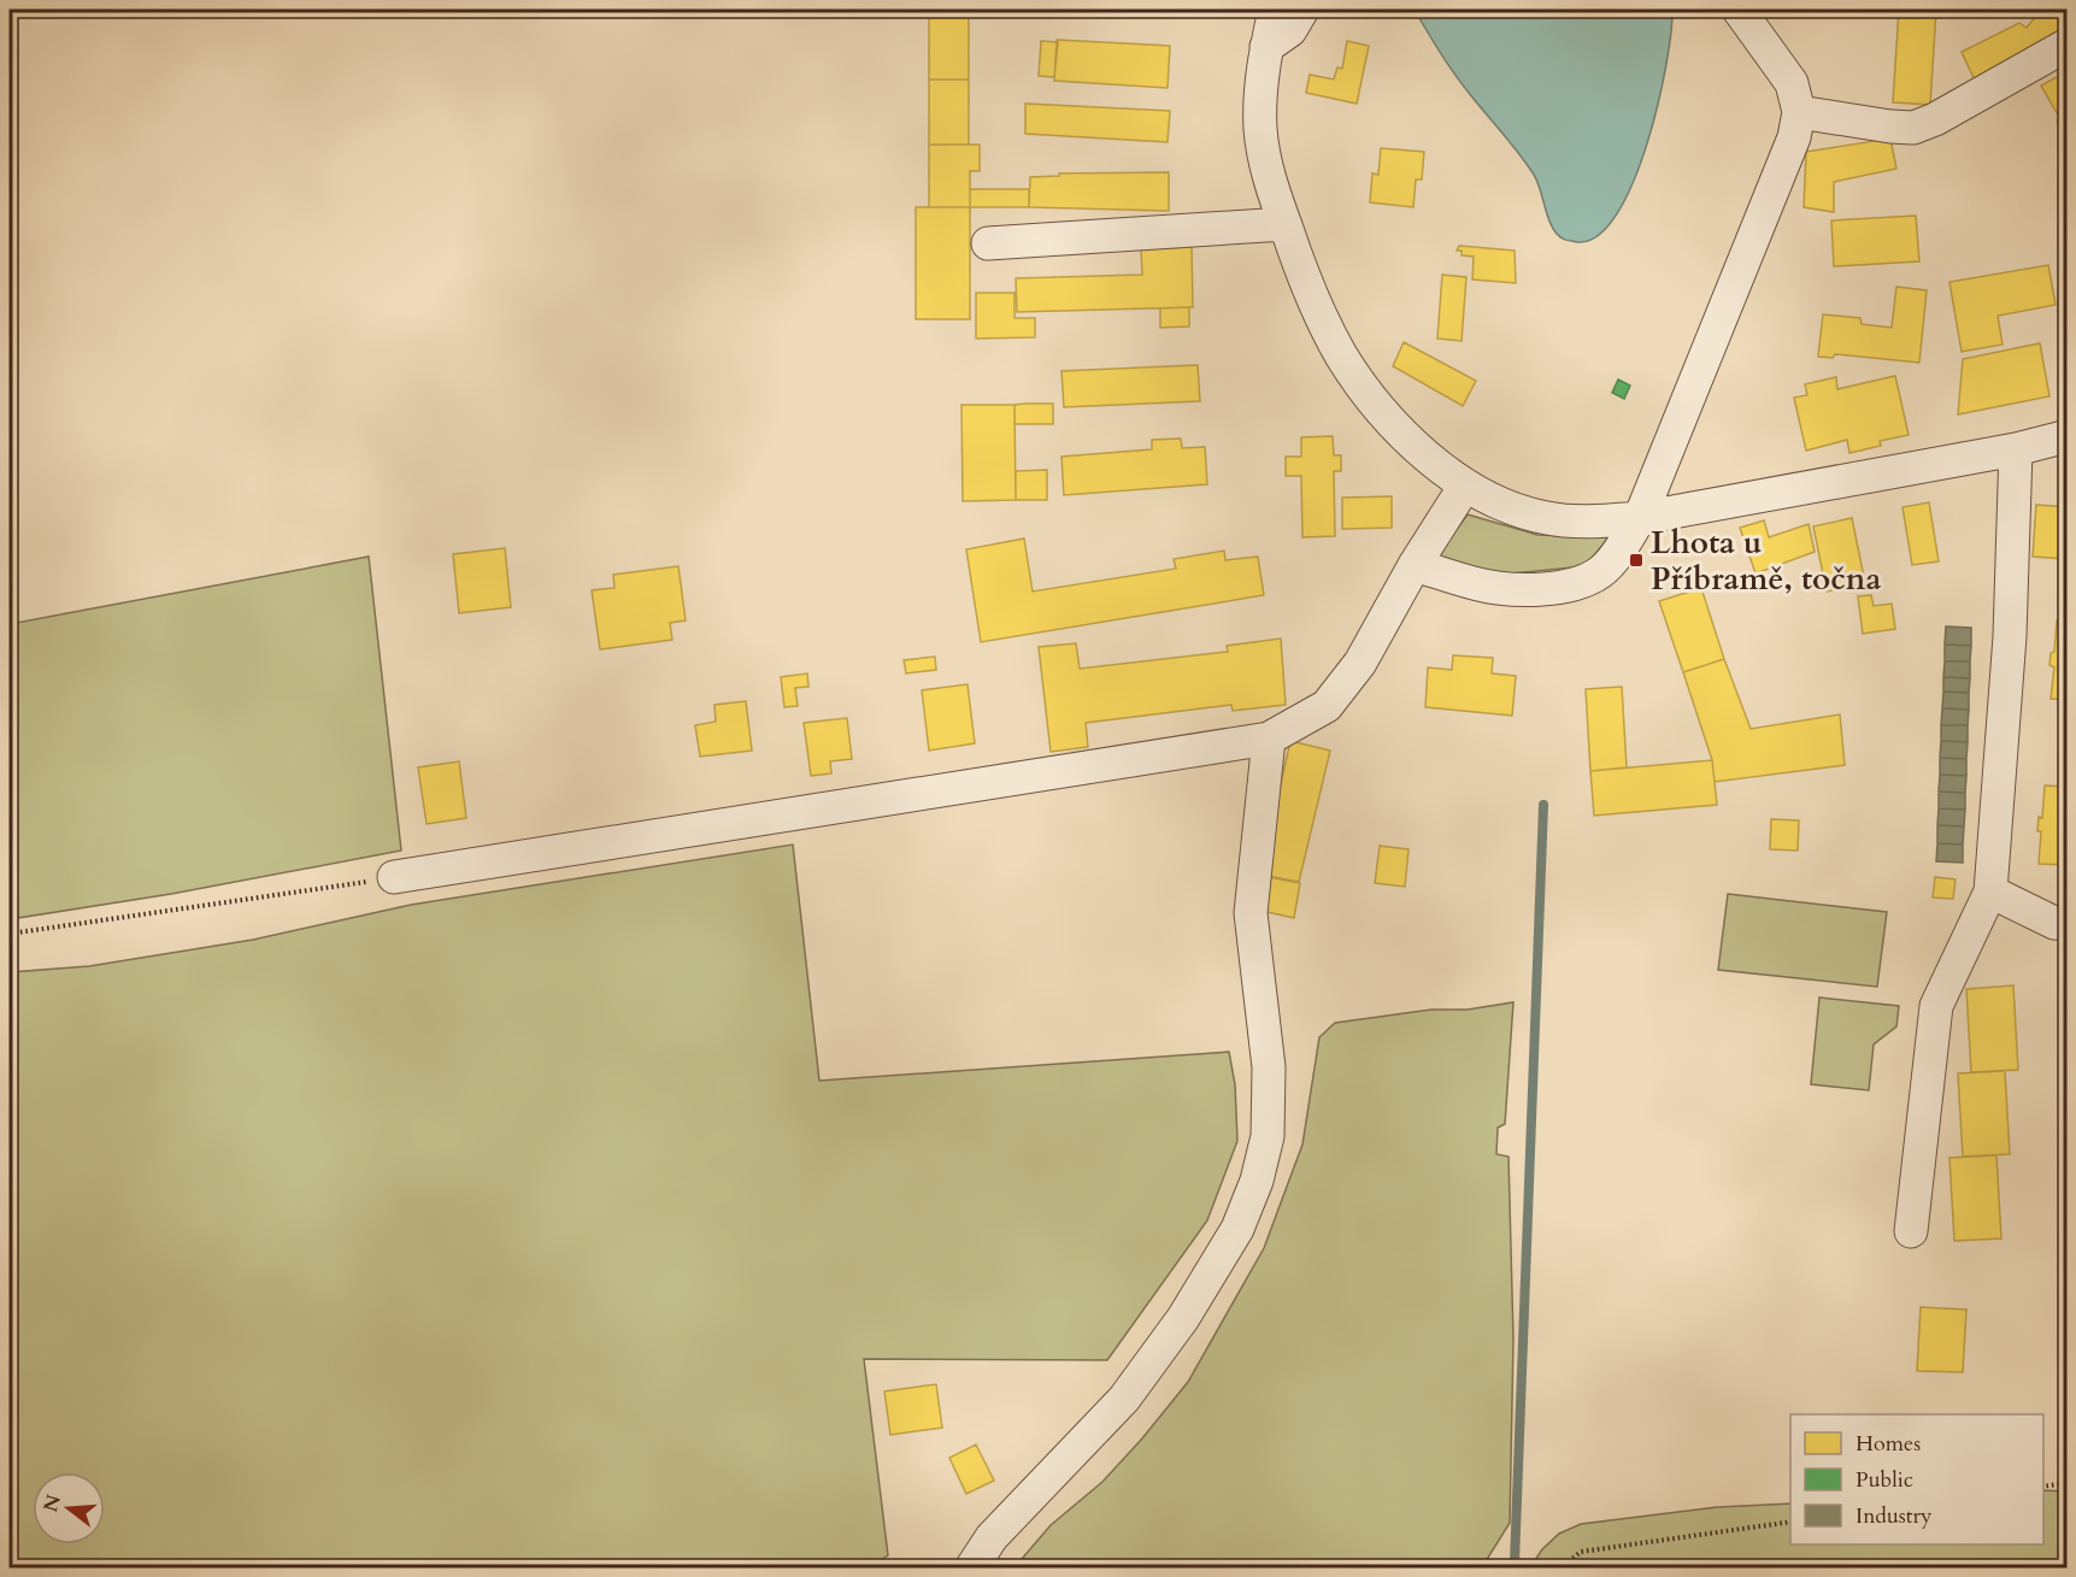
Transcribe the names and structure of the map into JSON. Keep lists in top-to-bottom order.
{
  "places": {
    "transit": ["Lhota u Příbramě, točna"]
  },
  "legend": ["Homes", "Public", "Industry"],
  "north": "left"
}
